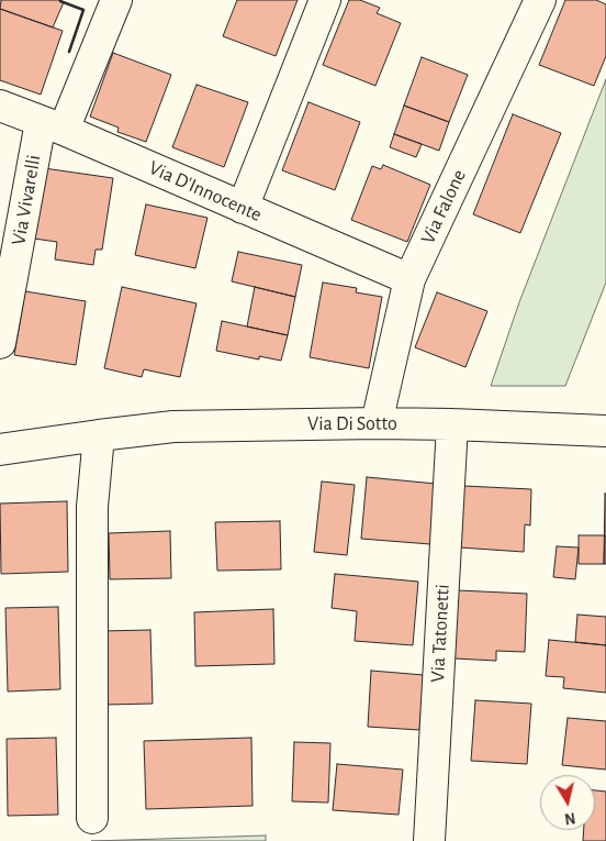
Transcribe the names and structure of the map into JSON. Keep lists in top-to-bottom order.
{
  "streets": {
    "street": [
      "Via D'Innocente",
      "Via Vivarelli",
      "Via Falone",
      "Via Di Sotto",
      "Via Tatonetti"
    ]
  },
  "crossings": [
    ["Via D'Innocente", "Via Vivarelli"],
    ["Via D'Innocente", "Via Falone"],
    ["Via Falone", "Via Di Sotto"],
    ["Via Di Sotto", "Via Tatonetti"]
  ],
  "north": "bottom"
}
